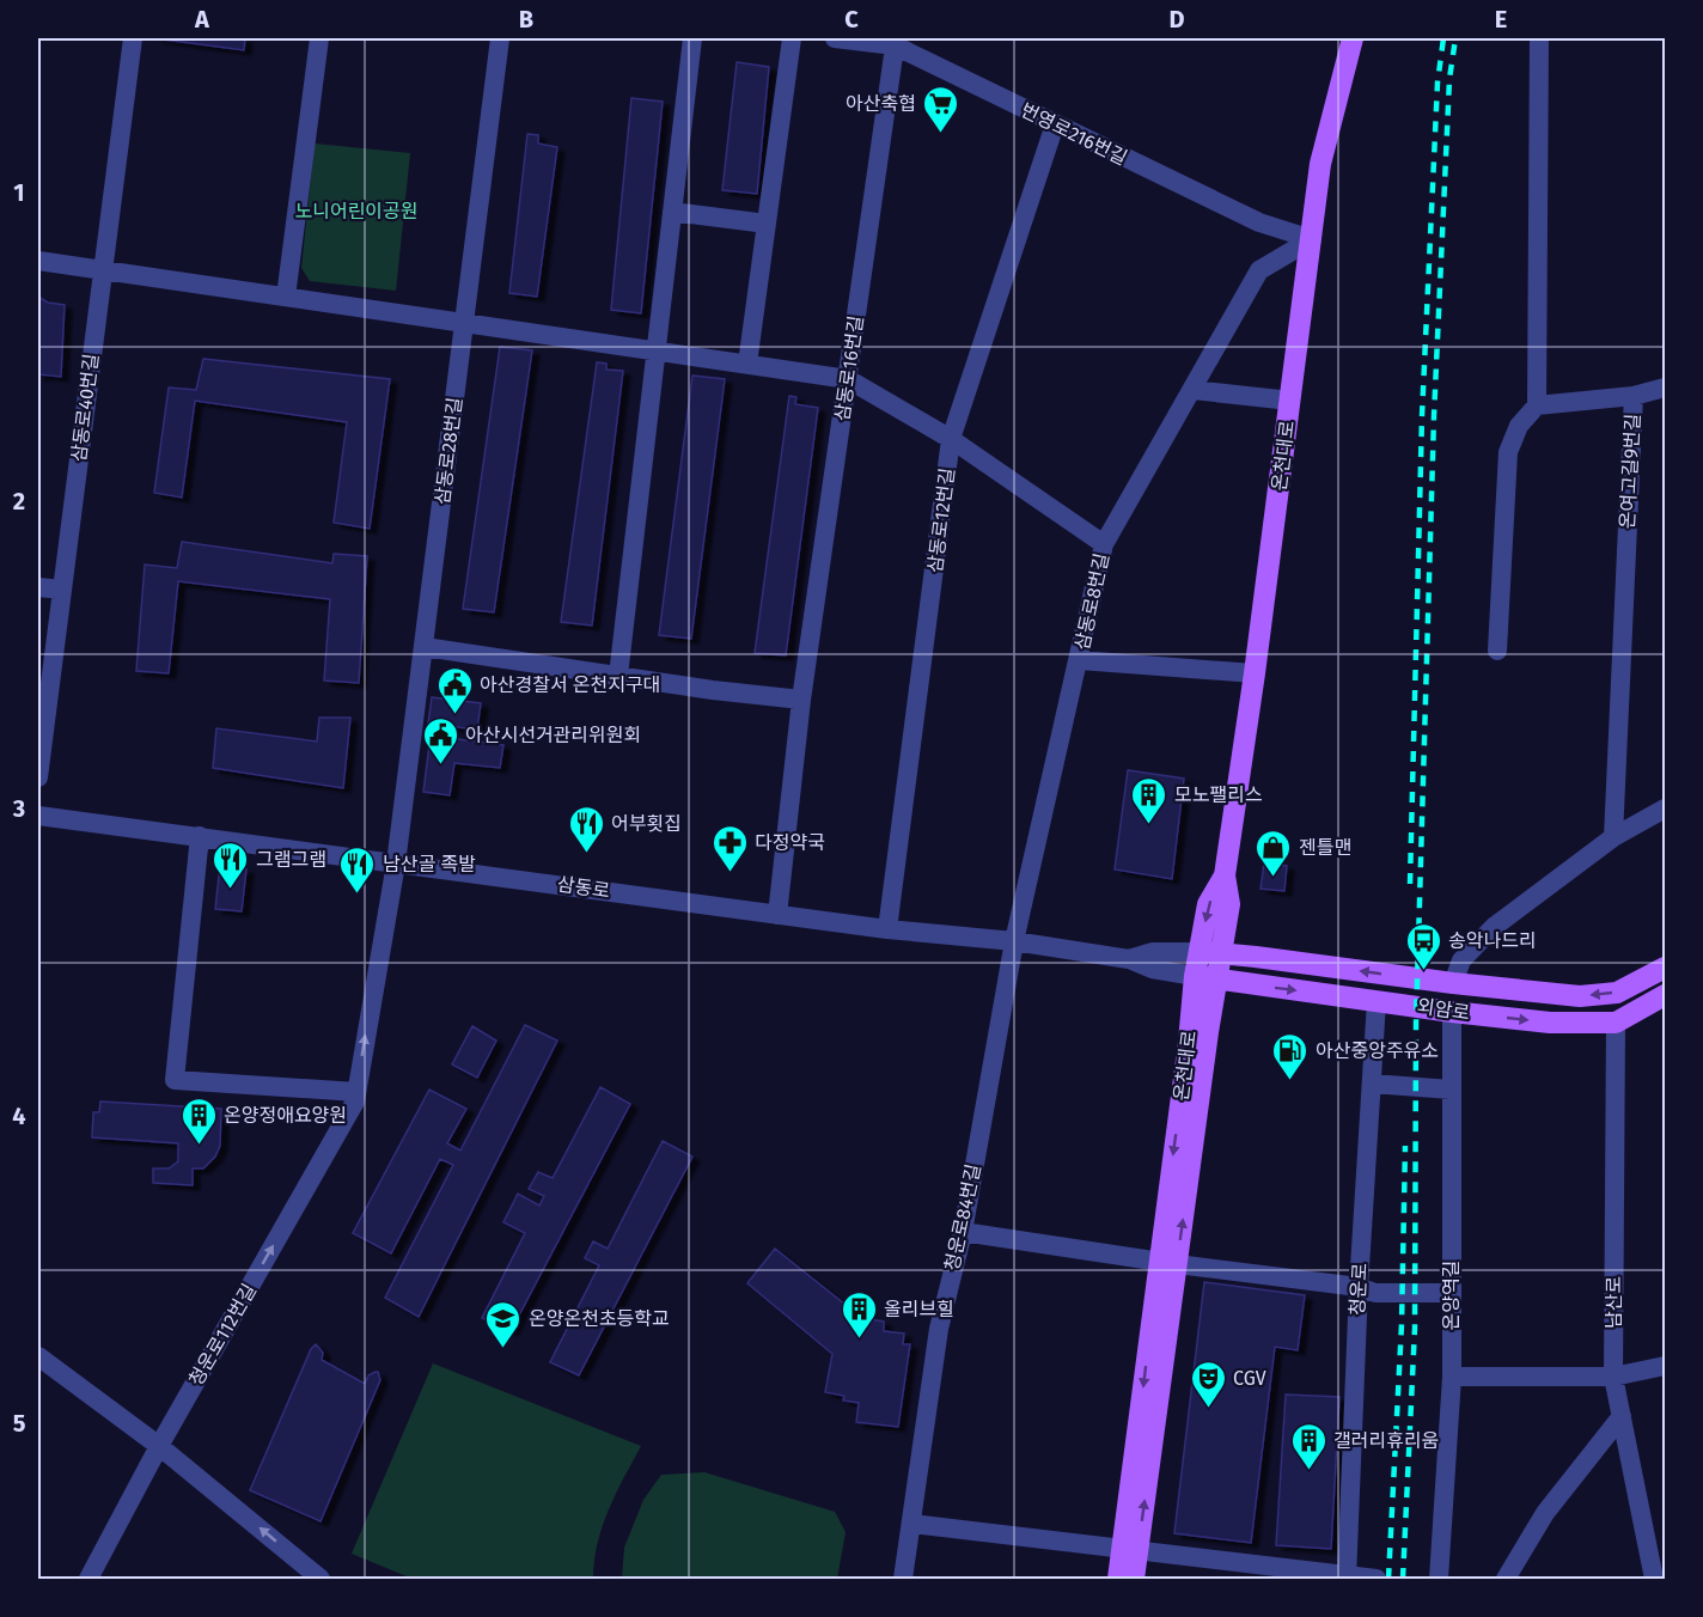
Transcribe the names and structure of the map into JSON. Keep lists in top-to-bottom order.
{
  "streets": {
    "main road": ["온천대로", "외암로"],
    "street": [
      "번영로216번길",
      "삼동로16번길",
      "삼동로40번길",
      "삼동로28번길",
      "온여고길9번길",
      "삼동로12번길",
      "삼동로8번길",
      "삼동로",
      "청운로84번길",
      "청운로",
      "온양역길",
      "남산로",
      "청운로112번길"
    ]
  },
  "crossings": [
    ["번영로216번길", "삼동로16번길"],
    ["번영로216번길", "온천대로"],
    ["번영로216번길", "삼동로12번길"],
    ["번영로216번길", "삼동로8번길"],
    ["삼동로16번길", "삼동로"],
    ["삼동로28번길", "삼동로"],
    ["삼동로28번길", "청운로112번길"],
    ["온천대로", "삼동로8번길"],
    ["온천대로", "삼동로"],
    ["온천대로", "외암로"],
    ["삼동로12번길", "삼동로"],
    ["삼동로8번길", "삼동로"],
    ["삼동로8번길", "청운로84번길"],
    ["삼동로", "외암로"],
    ["삼동로", "청운로84번길"],
    ["삼동로", "청운로112번길"],
    ["외암로", "청운로"],
    ["외암로", "온양역길"],
    ["외암로", "남산로"]
  ],
  "one_way": ["청운로112번길"],
  "parks": ["노니어린이공원"],
  "places": {
    "supermarket": ["아산축협"],
    "public building": ["아산경찰서 온천지구대", "아산시선거관리위원회"],
    "building": [
      "모노팰리스",
      "온양정애요양원",
      "올리브힐",
      "갤러리휴리움"
    ],
    "restaurant": ["어부횟집", "그램그램", "남산골 족발"],
    "pharmacy": ["다정약국"],
    "shop": ["젠틀맨"],
    "bus stop": ["송악나드리"],
    "fuel station": ["아산중앙주유소"],
    "school or university": ["온양온천초등학교"],
    "theatre": ["CGV"]
  },
  "grid": {
    "columns": [
      "A",
      "B",
      "C",
      "D",
      "E"
    ],
    "rows": [
      "1",
      "2",
      "3",
      "4",
      "5"
    ]
  }
}
